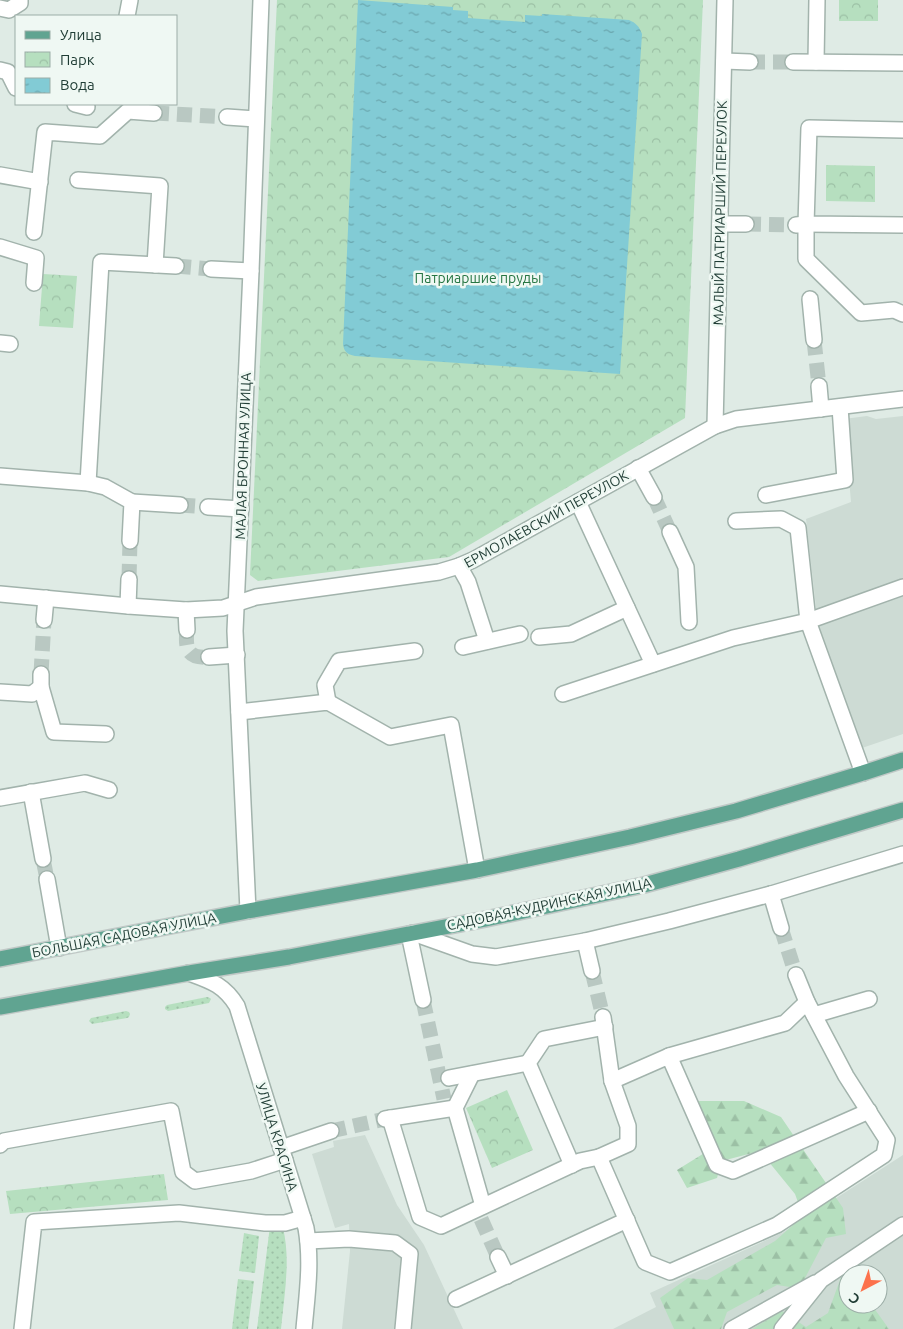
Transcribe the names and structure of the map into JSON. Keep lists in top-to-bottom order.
{
  "streets": {
    "main road": ["САДОВАЯ-КУДРИНСКАЯ УЛИЦА", "БОЛЬШАЯ САДОВАЯ УЛИЦА"],
    "street": [
      "МАЛЫЙ ПАТРИАРШИЙ ПЕРЕУЛОК",
      "МАЛАЯ БРОННАЯ УЛИЦА",
      "ЕРМОЛАЕВСКИЙ ПЕРЕУЛОК",
      "УЛИЦА КРАСИНА"
    ]
  },
  "crossings": [
    ["МАЛЫЙ ПАТРИАРШИЙ ПЕРЕУЛОК", "ЕРМОЛАЕВСКИЙ ПЕРЕУЛОК"],
    ["МАЛАЯ БРОННАЯ УЛИЦА", "ЕРМОЛАЕВСКИЙ ПЕРЕУЛОК"],
    ["МАЛАЯ БРОННАЯ УЛИЦА", "БОЛЬШАЯ САДОВАЯ УЛИЦА"],
    ["САДОВАЯ-КУДРИНСКАЯ УЛИЦА", "УЛИЦА КРАСИНА"]
  ],
  "parks": ["Патриаршие пруды"],
  "legend": ["Улица", "Парк", "Вода"],
  "north": "bottom left"
}
